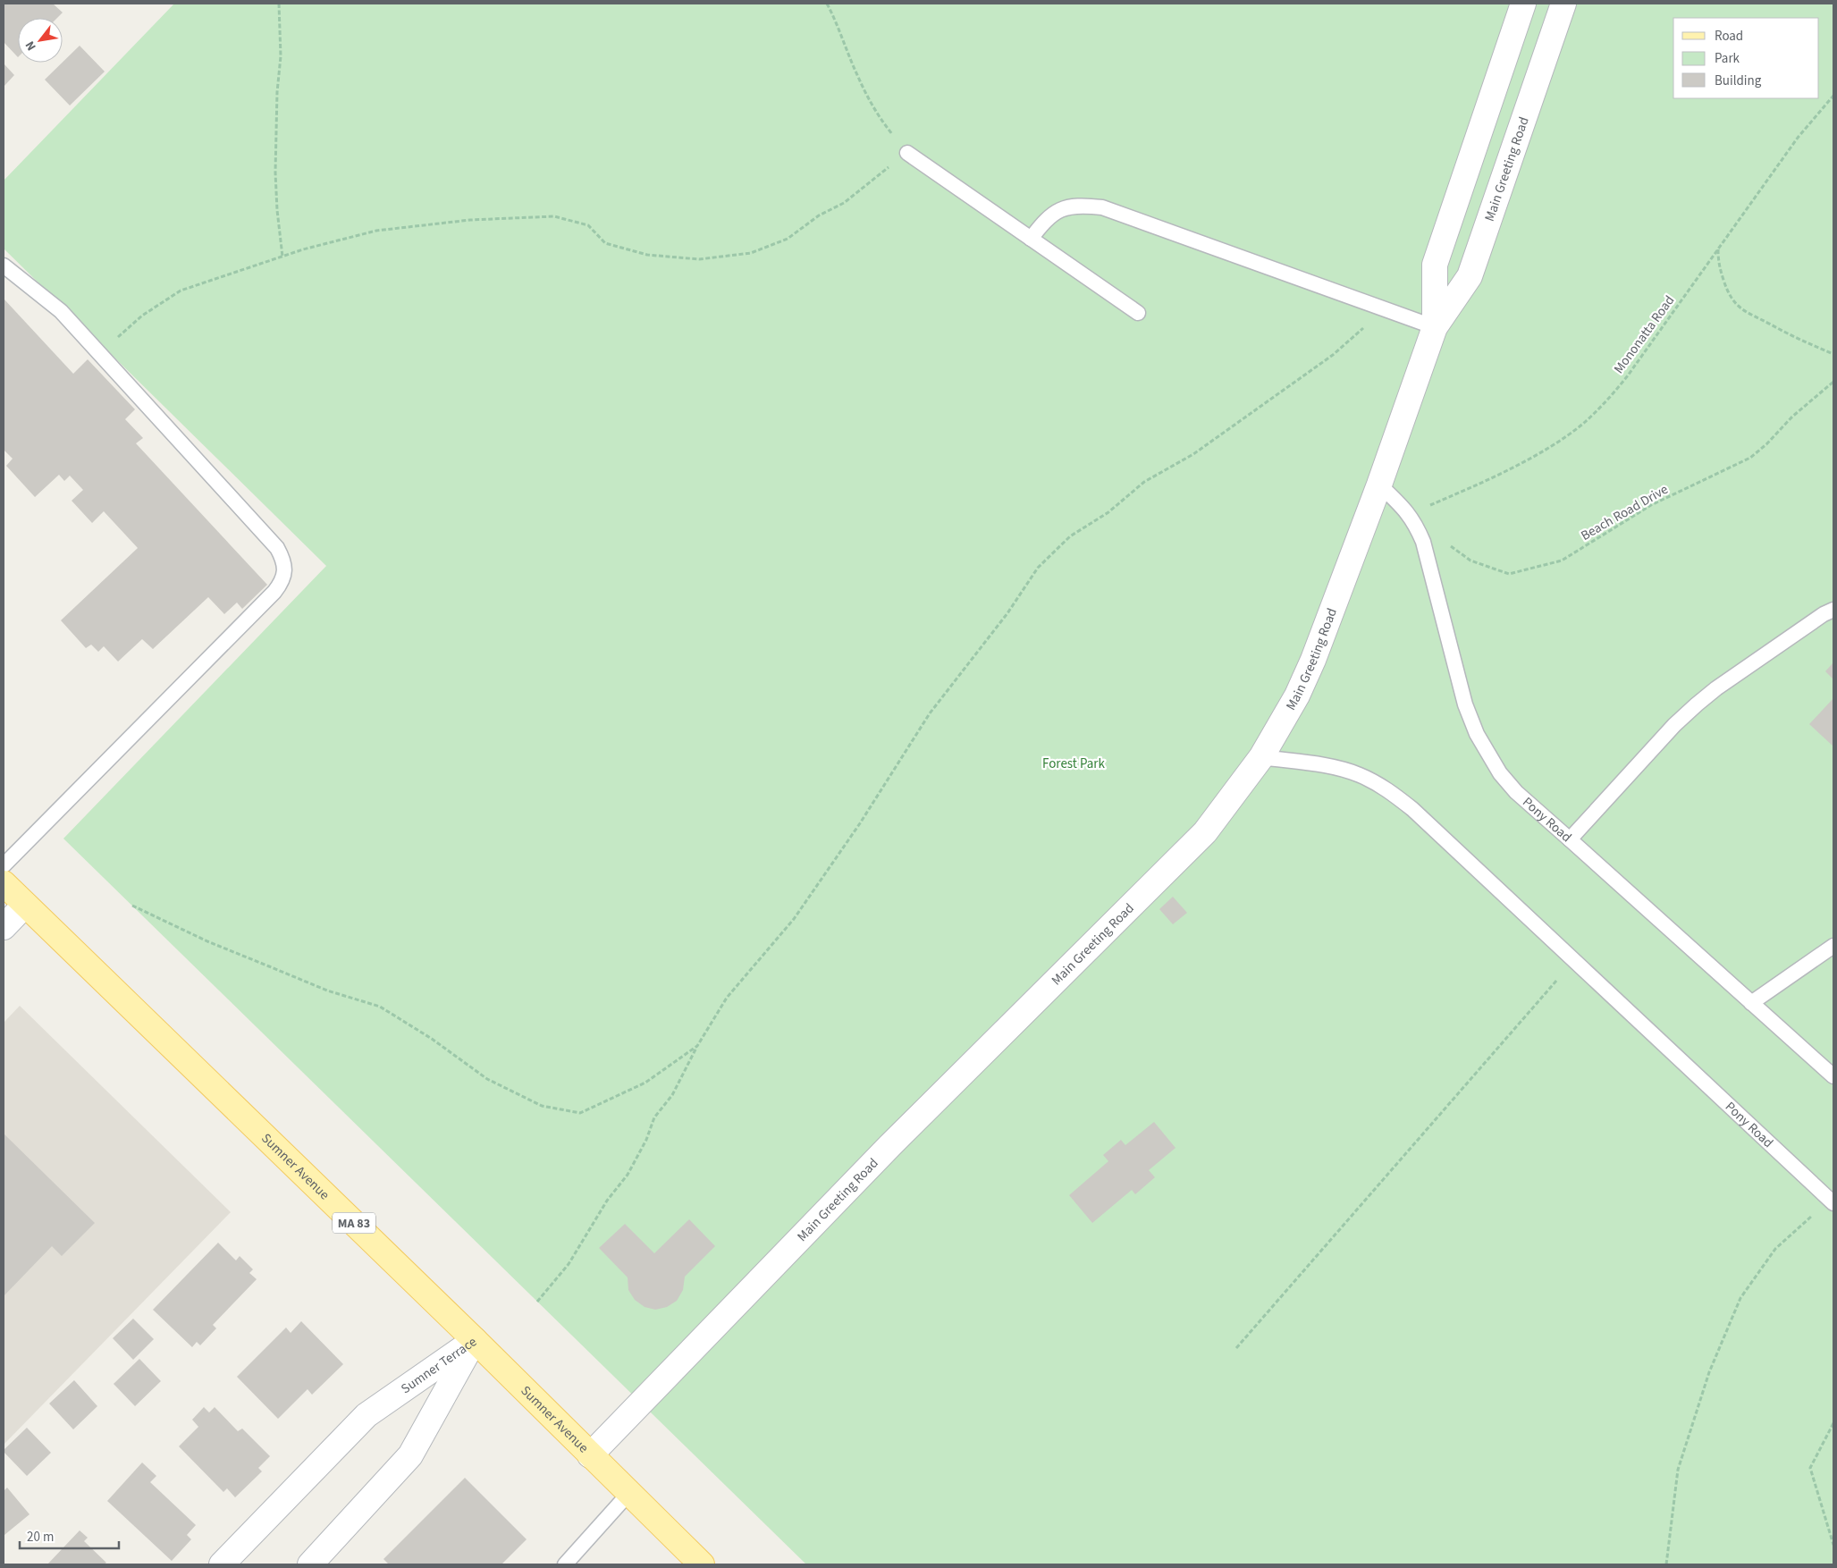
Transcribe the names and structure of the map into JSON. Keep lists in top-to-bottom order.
{
  "streets": {
    "main road": ["Sumner Avenue", "MA 83"],
    "street": ["Main Greeting Road", "Sumner Terrace"],
    "lane": ["Pony Road"],
    "path": ["Mononatta Road", "Beach Road Drive"]
  },
  "crossings": [
    ["Main Greeting Road", "Pony Road"],
    ["Main Greeting Road", "Sumner Avenue"],
    ["Mononatta Road", "Pony Road"],
    ["Sumner Avenue", "Sumner Terrace"]
  ],
  "parks": ["Forest Park"],
  "legend": ["Road", "Park", "Building"],
  "scale_bar": "20 m",
  "north": "bottom left"
}
